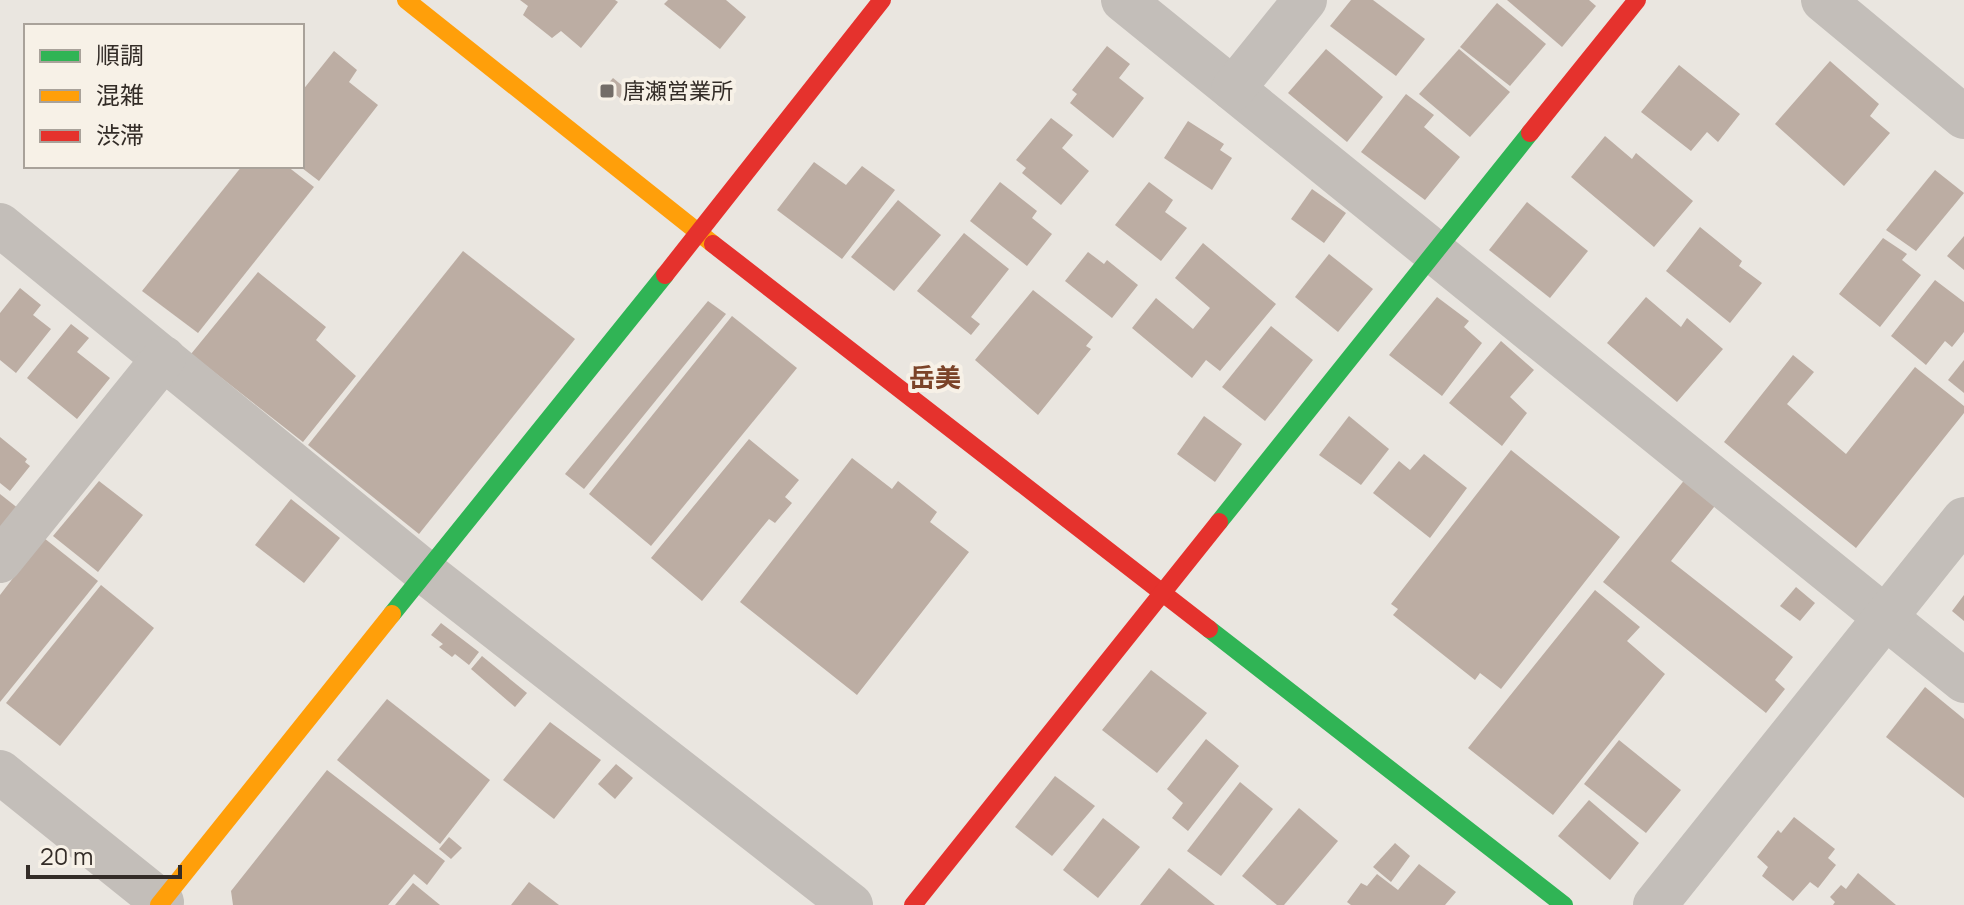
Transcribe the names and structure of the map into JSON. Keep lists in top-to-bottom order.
{
  "districts": ["岳美"],
  "places": {
    "transit": ["唐瀬営業所"]
  },
  "legend": ["順調", "混雑", "渋滞"],
  "scale_bar": "20 m"
}
